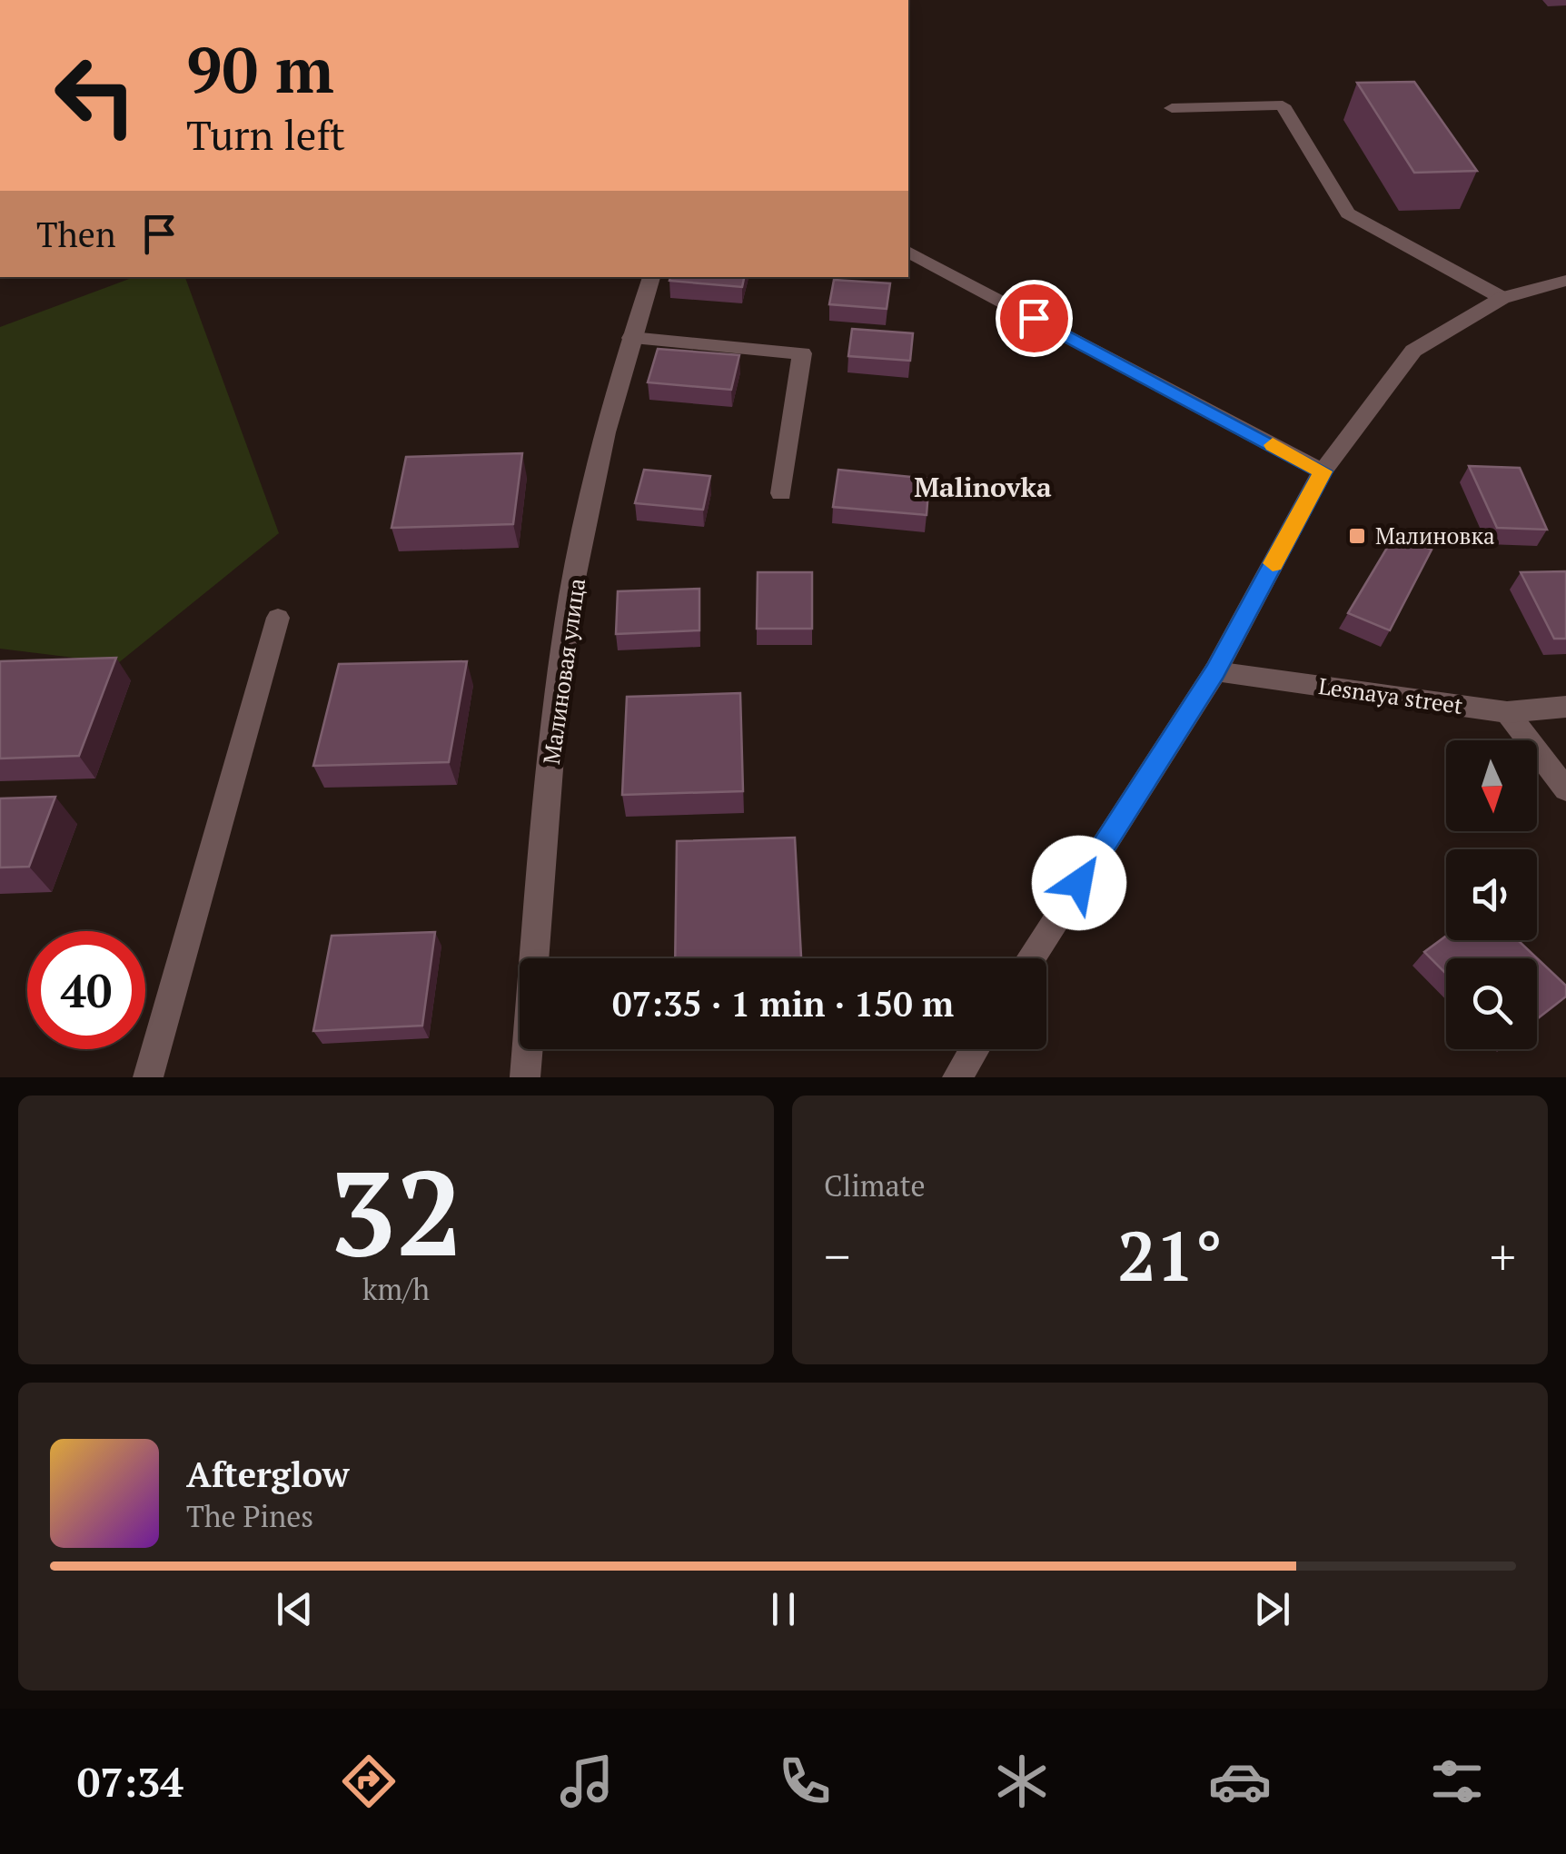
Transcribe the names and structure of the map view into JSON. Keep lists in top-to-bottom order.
{
  "streets": {
    "street": ["Малиновая улица", "Lesnaya street"]
  },
  "districts": ["Malinovka"],
  "places": {
    "transit": ["Малиновка"]
  },
  "north": "bottom",
  "page": {
    "turn": ["90 m", "Turn left"],
    "then": "Then",
    "limit": "40",
    "trip": "07:35 · 1 min · 150 m",
    "tile": [
      ["32", "km/h"],
      "Climate"
    ],
    "heat": ["−", "21°", "+"],
    "song": ["Afterglow", "The Pines"],
    "tabs": "07:34"
  }
}
